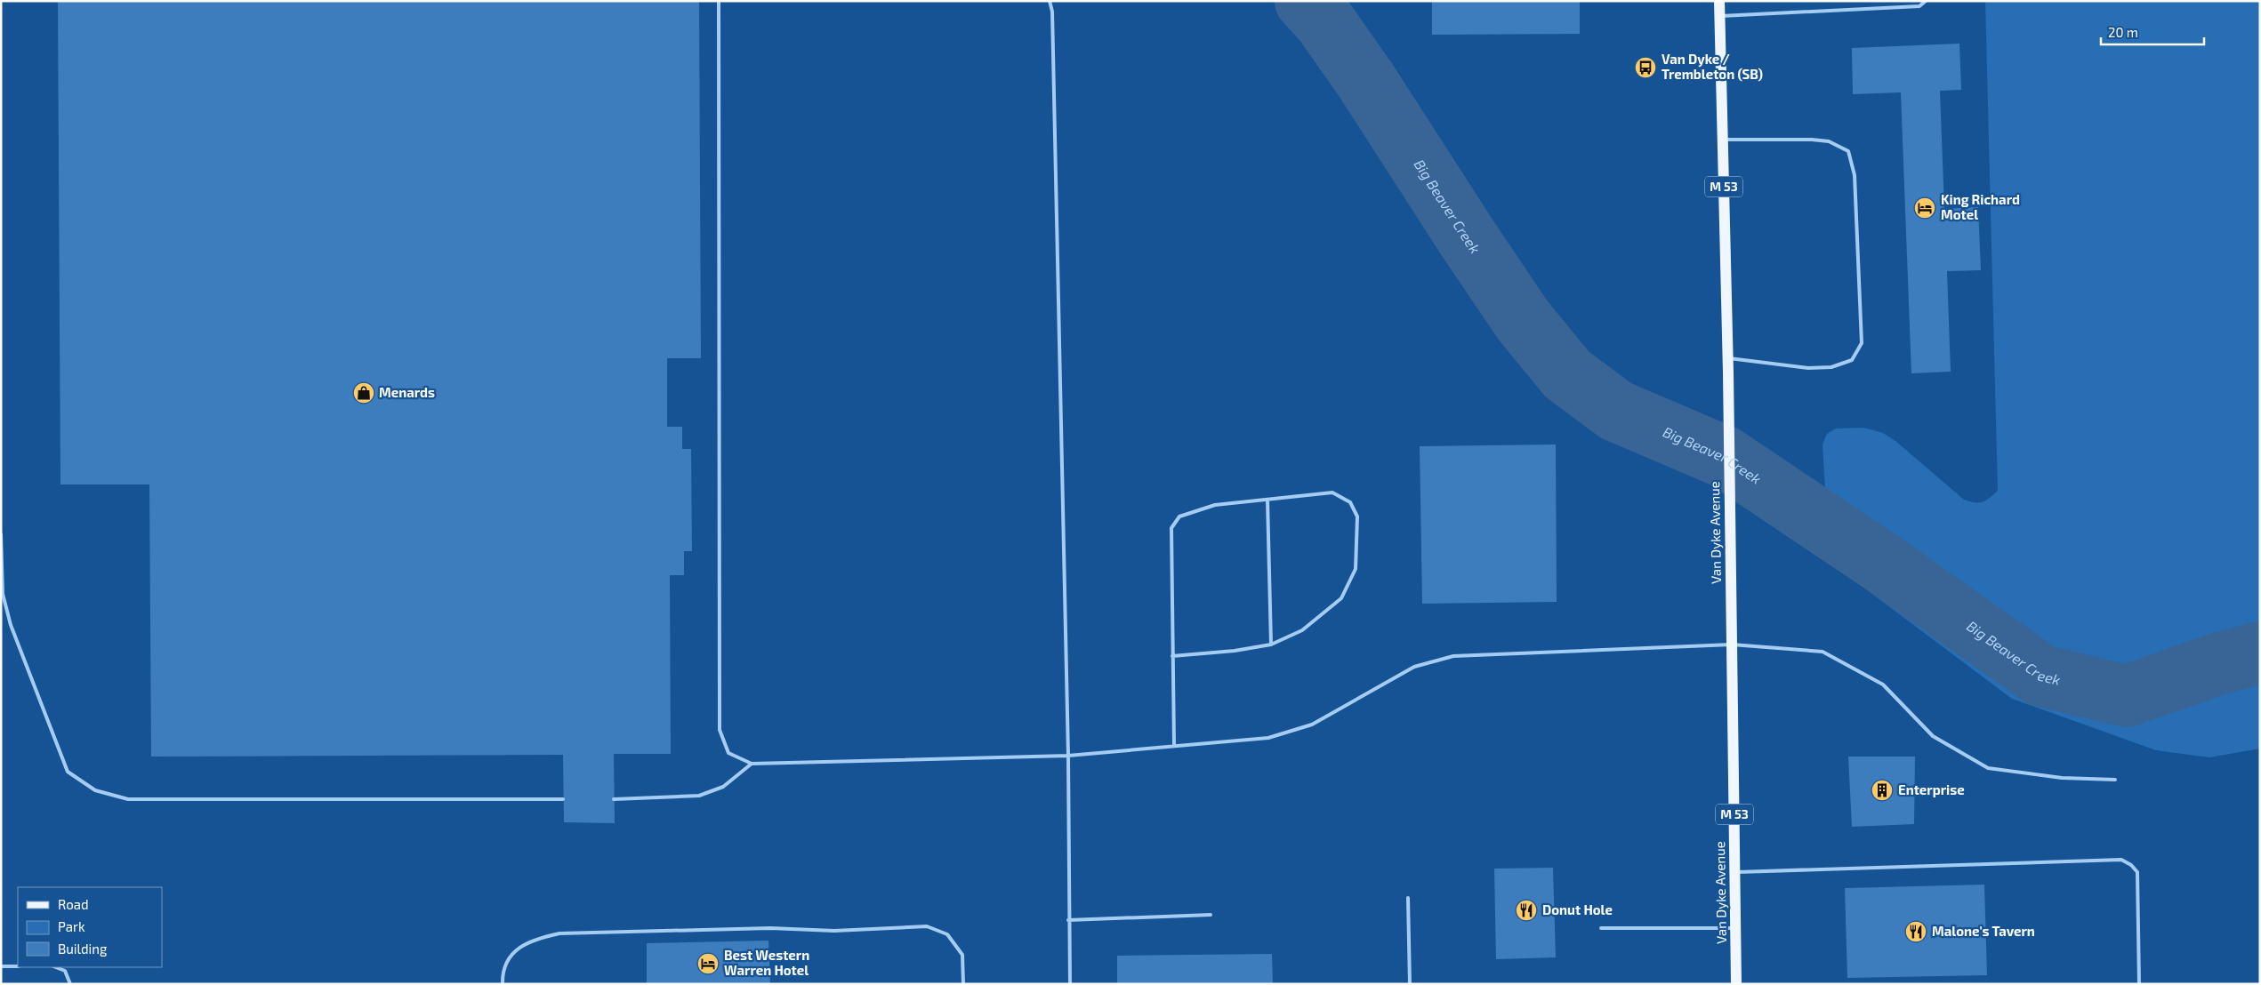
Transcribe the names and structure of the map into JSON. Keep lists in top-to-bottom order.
{
  "streets": {
    "main road": ["M 53", "Van Dyke Avenue"]
  },
  "water": ["Big Beaver Creek"],
  "places": {
    "bus stop": ["Van Dyke / Trembleton (SB)"],
    "hotel": ["King Richard Motel", "Best Western Warren Hotel"],
    "shop": ["Menards"],
    "building": ["Enterprise"],
    "restaurant": ["Donut Hole", "Malone's Tavern"]
  },
  "legend": ["Road", "Park", "Building"],
  "scale_bar": "20 m"
}
